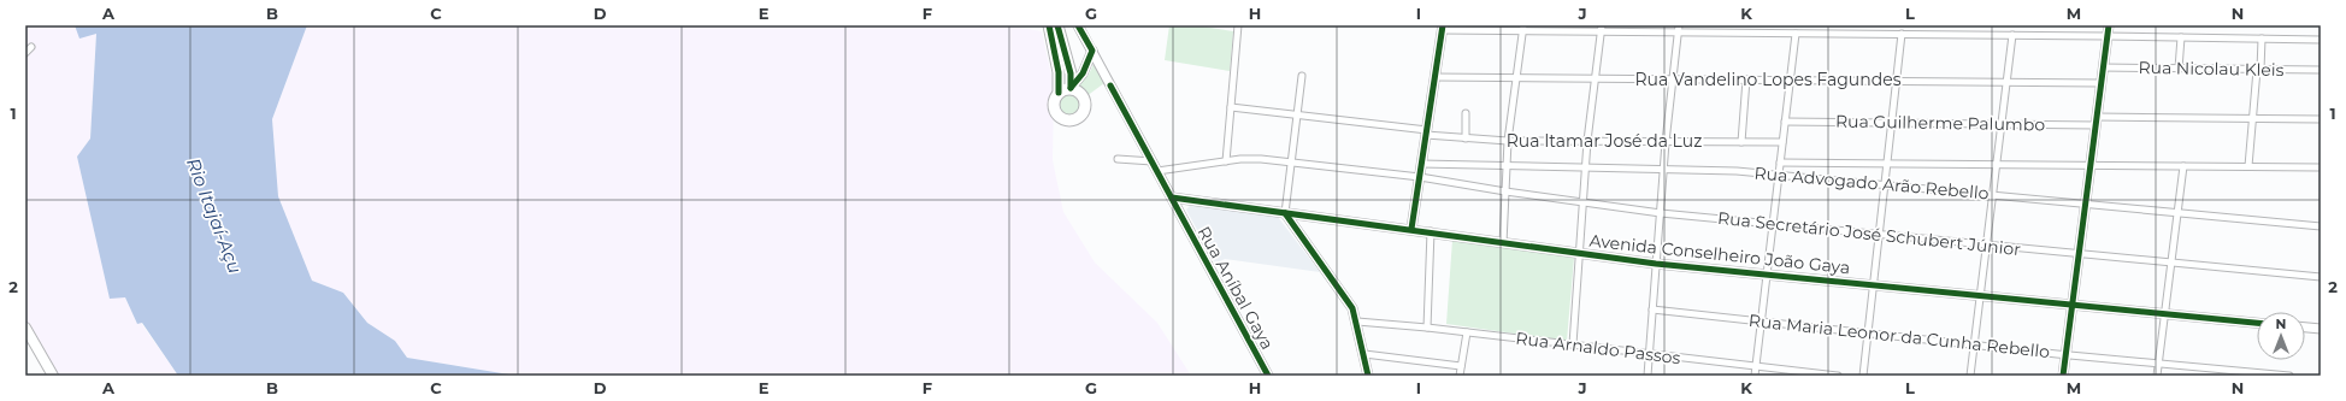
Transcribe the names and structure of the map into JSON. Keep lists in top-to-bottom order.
{
  "streets": {
    "main road": ["Avenida Conselheiro João Gaya", "Rua Aníbal Gaya"],
    "street": [
      "Rua Nicolau Kleis",
      "Rua Vandelino Lopes Fagundes",
      "Rua Guilherme Palumbo",
      "Rua Itamar José da Luz",
      "Rua Advogado Arão Rebello",
      "Rua Secretário José Schubert Júnior",
      "Rua Maria Leonor da Cunha Rebello",
      "Rua Arnaldo Passos"
    ]
  },
  "crossings": [
    ["Rua Secretário José Schubert Júnior", "Rua Aníbal Gaya"],
    ["Avenida Conselheiro João Gaya", "Rua Aníbal Gaya"]
  ],
  "water": ["Rio Itajaí-Açu"],
  "north": "top",
  "grid": {
    "columns": [
      "A",
      "B",
      "C",
      "D",
      "E",
      "F",
      "G",
      "H",
      "I",
      "J",
      "K",
      "L",
      "M",
      "N"
    ],
    "rows": ["1", "2"]
  }
}
